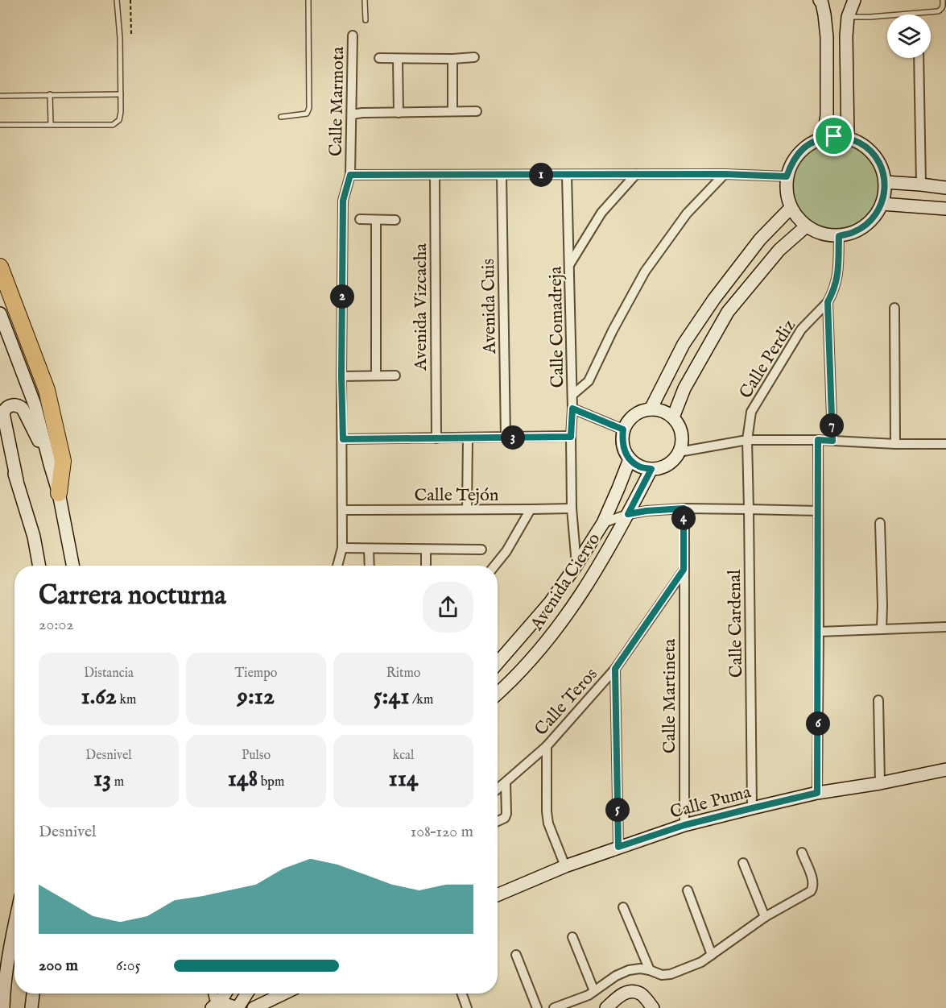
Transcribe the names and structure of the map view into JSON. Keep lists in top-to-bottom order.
{
  "streets": {
    "street": [
      "Calle Marmota",
      "Avenida Cuis",
      "Avenida Vizcacha",
      "Calle Comadreja",
      "Calle Perdiz",
      "Calle Tejón",
      "Avenida Ciervo",
      "Calle Cardenal",
      "Calle Martineta",
      "Calle Teros",
      "Calle Puma"
    ]
  },
  "crossings": [
    ["Calle Marmota", "Calle Tejón"],
    ["Calle Comadreja", "Calle Tejón"],
    ["Calle Comadreja", "Avenida Ciervo"],
    ["Calle Perdiz", "Calle Cardenal"],
    ["Calle Cardenal", "Calle Puma"],
    ["Calle Martineta", "Calle Teros"],
    ["Calle Martineta", "Calle Puma"]
  ],
  "page": {
    "pins": [
      "1",
      "2",
      "7",
      "3",
      "4",
      "6",
      "5"
    ],
    "heading": ["Carrera nocturna", "20:02"],
    "stats": [
      ["Distancia", "1.62 km"],
      ["Tiempo", "9:12"],
      ["Ritmo", "5:41 /km"],
      ["Desnivel", "13 m"],
      ["Pulso", "148 bpm"],
      ["kcal", "114"]
    ],
    "chart": ["Desnivel", "108–120 m"],
    "list": [
      {
        "name": "200 m",
        "note": "6:05"
      }
    ]
  }
}
